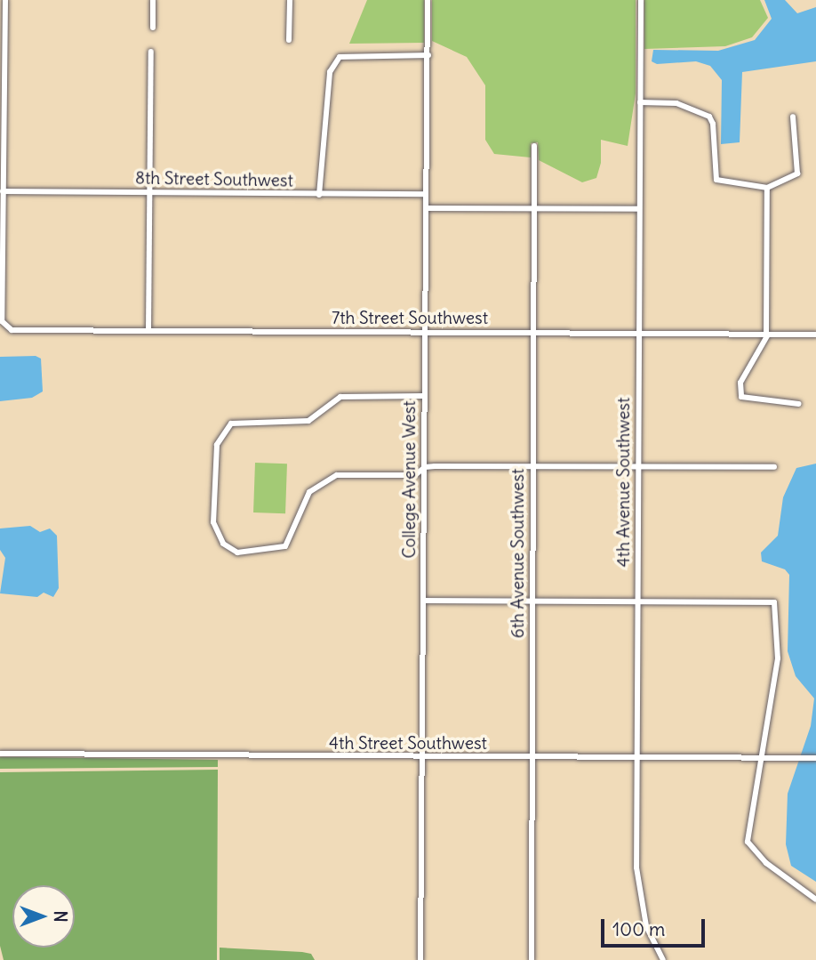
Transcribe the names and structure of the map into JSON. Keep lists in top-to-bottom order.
{
  "streets": {
    "street": [
      "8th Street Southwest",
      "7th Street Southwest",
      "College Avenue West",
      "4th Avenue Southwest",
      "6th Avenue Southwest",
      "4th Street Southwest"
    ]
  },
  "crossings": [
    ["8th Street Southwest", "7th Street Southwest"],
    ["8th Street Southwest", "College Avenue West"],
    ["7th Street Southwest", "College Avenue West"],
    ["7th Street Southwest", "4th Avenue Southwest"],
    ["7th Street Southwest", "6th Avenue Southwest"],
    ["College Avenue West", "4th Street Southwest"],
    ["4th Avenue Southwest", "4th Street Southwest"],
    ["6th Avenue Southwest", "4th Street Southwest"]
  ],
  "scale_bar": "100 m",
  "north": "right"
}
